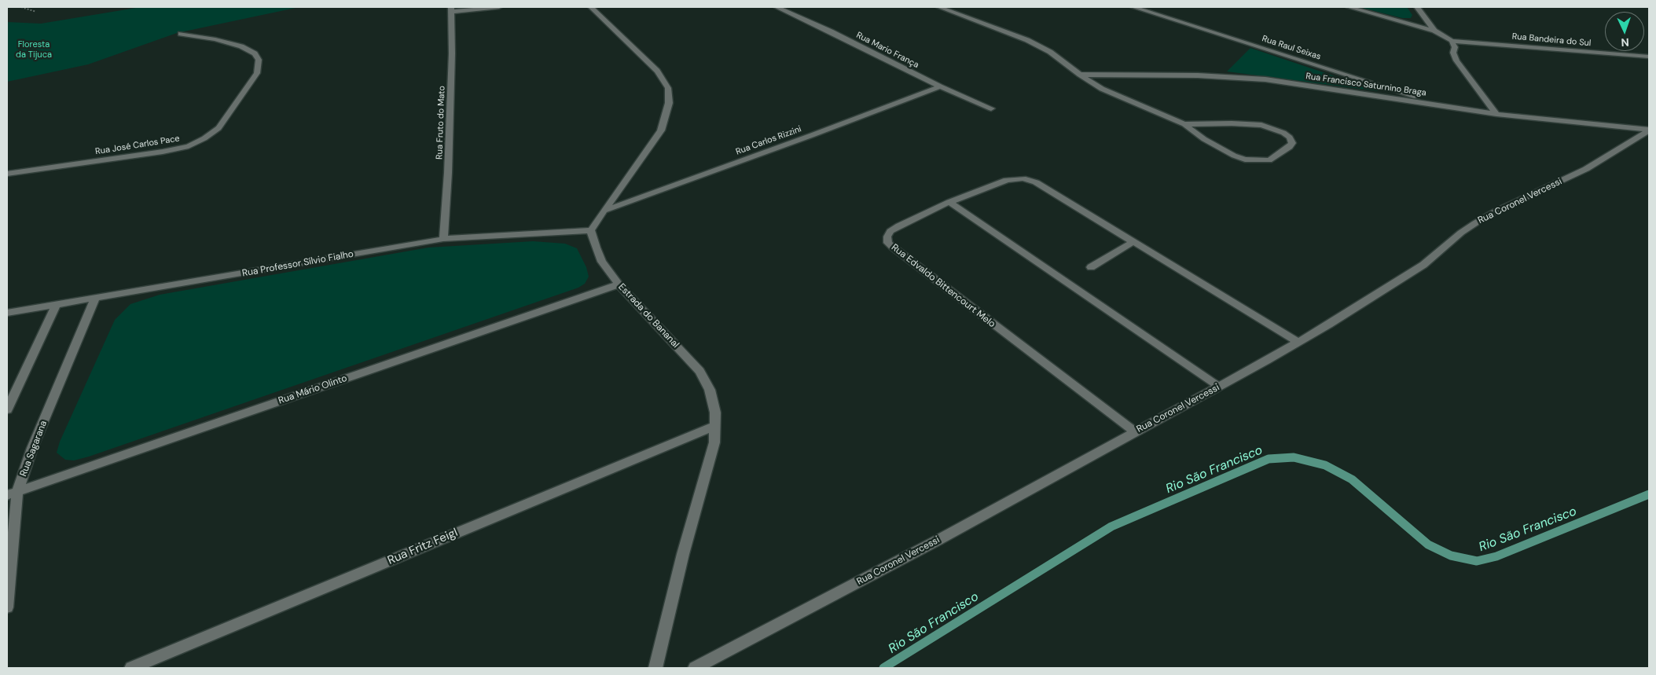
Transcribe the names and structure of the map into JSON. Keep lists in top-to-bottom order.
{
  "streets": {
    "street": [
      "Rua Bandeira do Sul",
      "Rua Raul Seixas",
      "Rua Mario França",
      "Rua Francisco Saturnino Braga",
      "Rua Fruto do Mato",
      "Rua Carlos Rizzini",
      "Rua José Carlos Pace",
      "Rua Coronel Vercessi",
      "Rua Professor Sílvio Fialho",
      "Rua Edvaldo Bittencourt Melo",
      "Estrada do Bananal",
      "Rua Mário Olinto",
      "Rua Sagarana",
      "Rua Fritz Feigl"
    ]
  },
  "crossings": [
    ["Rua Raul Seixas", "Rua Francisco Saturnino Braga"],
    ["Rua Mario França", "Rua Carlos Rizzini"],
    ["Rua Francisco Saturnino Braga", "Rua Coronel Vercessi"],
    ["Rua Fruto do Mato", "Rua Professor Sílvio Fialho"],
    ["Rua Coronel Vercessi", "Rua Edvaldo Bittencourt Melo"],
    ["Rua Professor Sílvio Fialho", "Estrada do Bananal"],
    ["Rua Professor Sílvio Fialho", "Rua Sagarana"],
    ["Estrada do Bananal", "Rua Mário Olinto"],
    ["Estrada do Bananal", "Rua Fritz Feigl"],
    ["Rua Mário Olinto", "Rua Sagarana"]
  ],
  "water": ["Rio São Francisco"],
  "parks": ["Floresta da Tijuca"],
  "north": "bottom"
}
